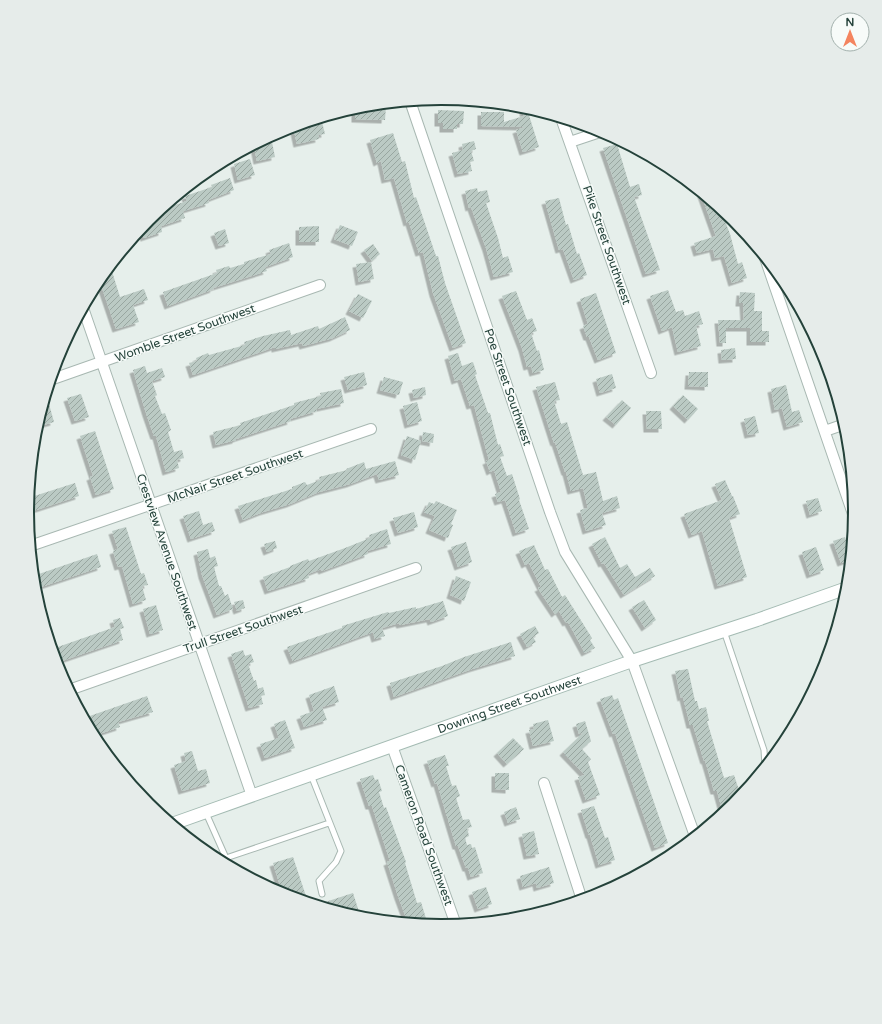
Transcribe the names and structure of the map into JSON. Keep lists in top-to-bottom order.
{
  "streets": {
    "street": [
      "Pike Street Southwest",
      "Womble Street Southwest",
      "Poe Street Southwest",
      "McNair Street Southwest",
      "Crestview Avenue Southwest",
      "Trull Street Southwest",
      "Downing Street Southwest",
      "Cameron Road Southwest"
    ]
  },
  "crossings": [
    ["Womble Street Southwest", "Crestview Avenue Southwest"],
    ["Poe Street Southwest", "Downing Street Southwest"],
    ["McNair Street Southwest", "Crestview Avenue Southwest"],
    ["Crestview Avenue Southwest", "Trull Street Southwest"],
    ["Crestview Avenue Southwest", "Downing Street Southwest"],
    ["Downing Street Southwest", "Cameron Road Southwest"]
  ],
  "north": "top"
}
